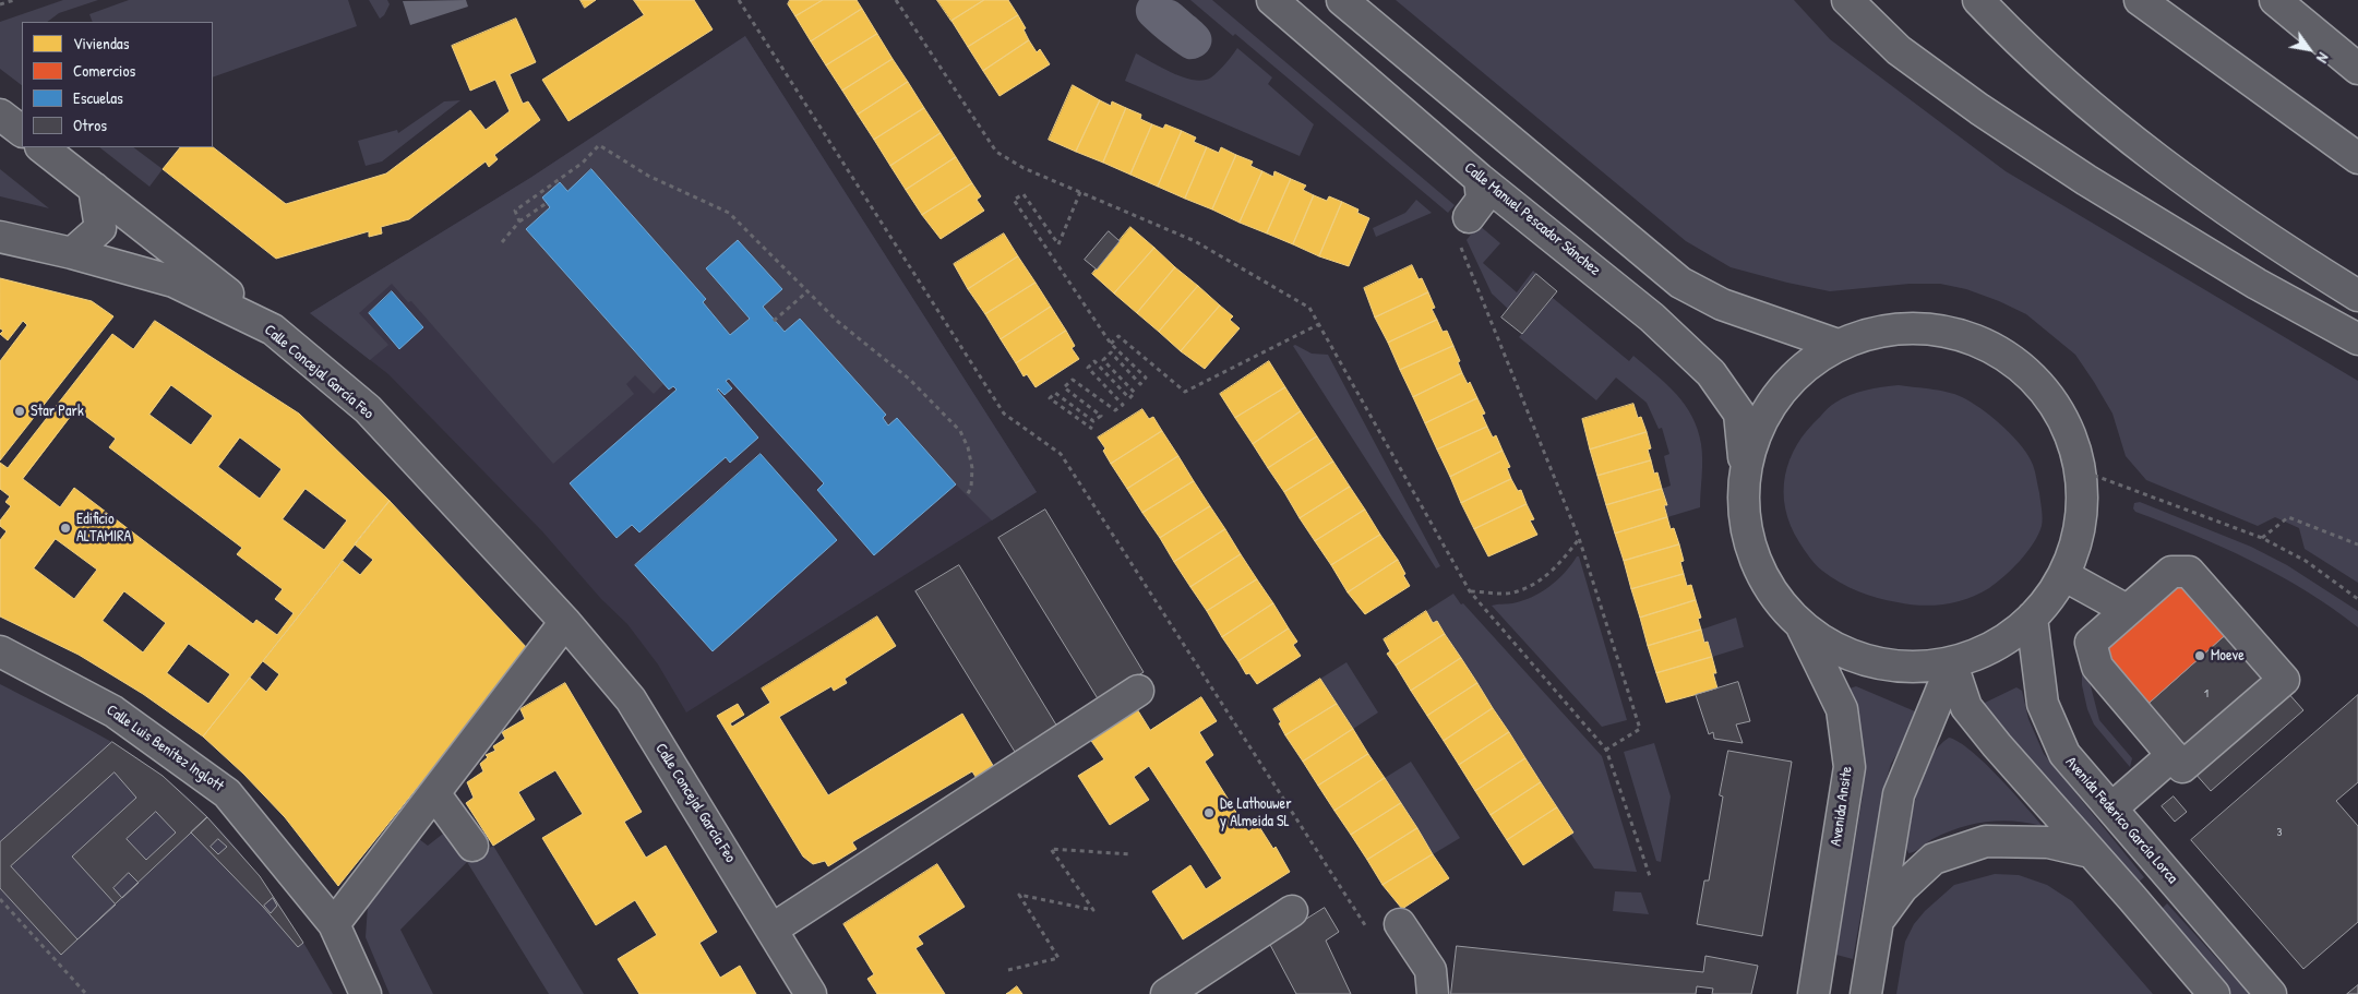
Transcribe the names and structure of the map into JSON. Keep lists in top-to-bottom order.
{
  "streets": {
    "main road": [
      "Calle Manuel Pescador Sánchez",
      "Calle Concejal García Feo",
      "Calle Luis Benítez Inglott",
      "Avenida Ansite",
      "Avenida Federico García Lorca"
    ]
  },
  "places": [
    "Star Park",
    "Edificio ALTAMIRA",
    "Moeve",
    "De Lathouwer y Almeida SL"
  ],
  "house_numbers": ["1", "3"],
  "legend": [
    "Viviendas",
    "Comercios",
    "Escuelas",
    "Otros"
  ],
  "north": "bottom right"
}
